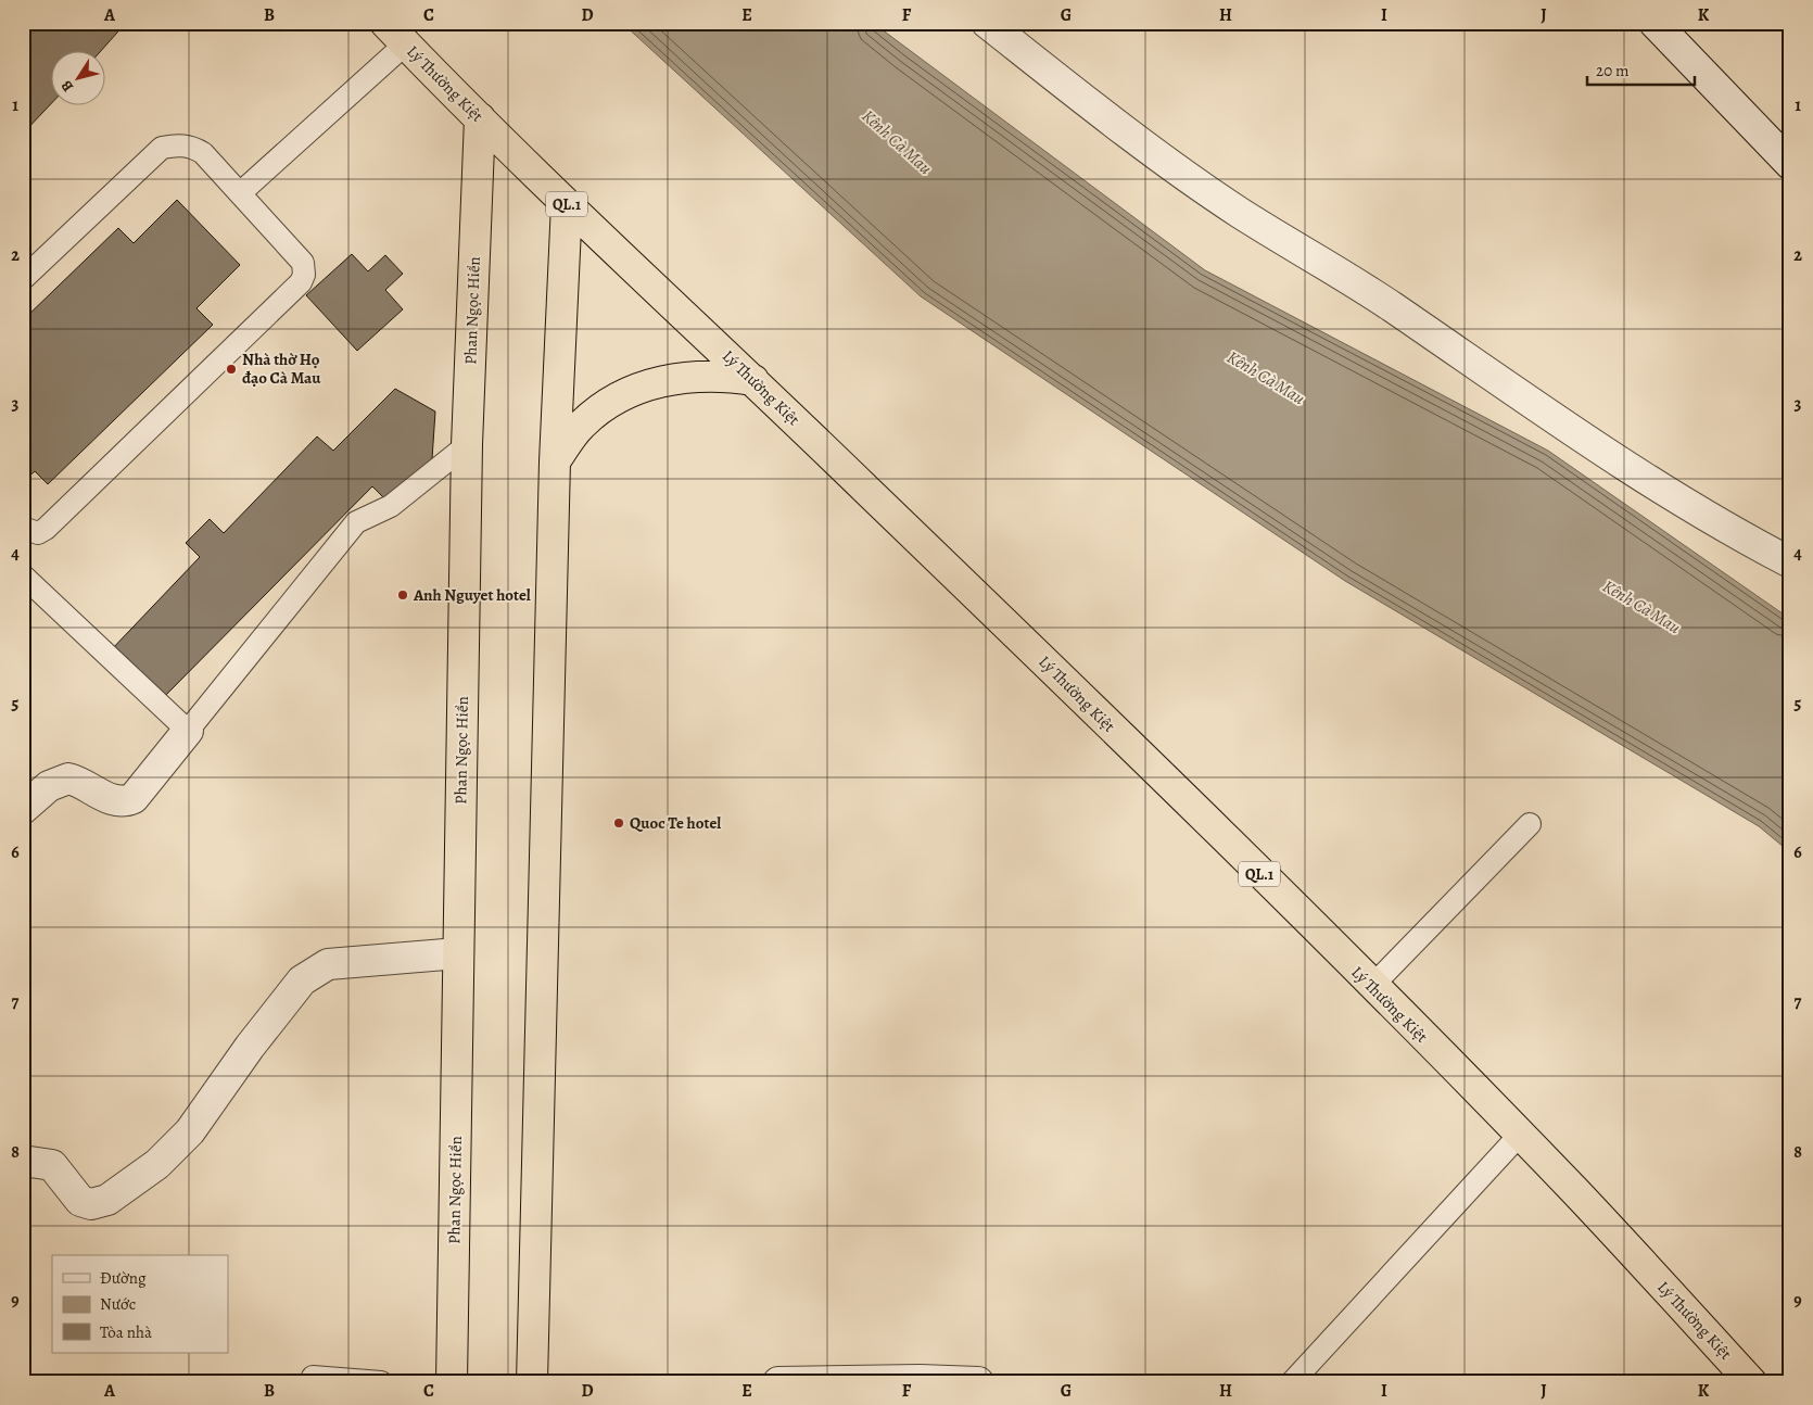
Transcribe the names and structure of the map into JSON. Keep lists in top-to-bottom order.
{
  "streets": {
    "highway": ["Lý Thường Kiệt", "QL.1", "Phan Ngọc Hiển"]
  },
  "crossings": [
    ["Lý Thường Kiệt", "Phan Ngọc Hiển"]
  ],
  "water": ["Kênh Cà Mau"],
  "places": ["Nhà thờ Họ đạo Cà Mau", "Anh Nguyet hotel", "Quoc Te hotel"],
  "legend": ["Đường", "Nước", "Tòa nhà"],
  "scale_bar": "20 m",
  "north": "bottom left",
  "grid": {
    "columns": [
      "A",
      "B",
      "C",
      "D",
      "E",
      "F",
      "G",
      "H",
      "I",
      "J",
      "K"
    ],
    "rows": [
      "1",
      "2",
      "3",
      "4",
      "5",
      "6",
      "7",
      "8",
      "9"
    ]
  }
}
